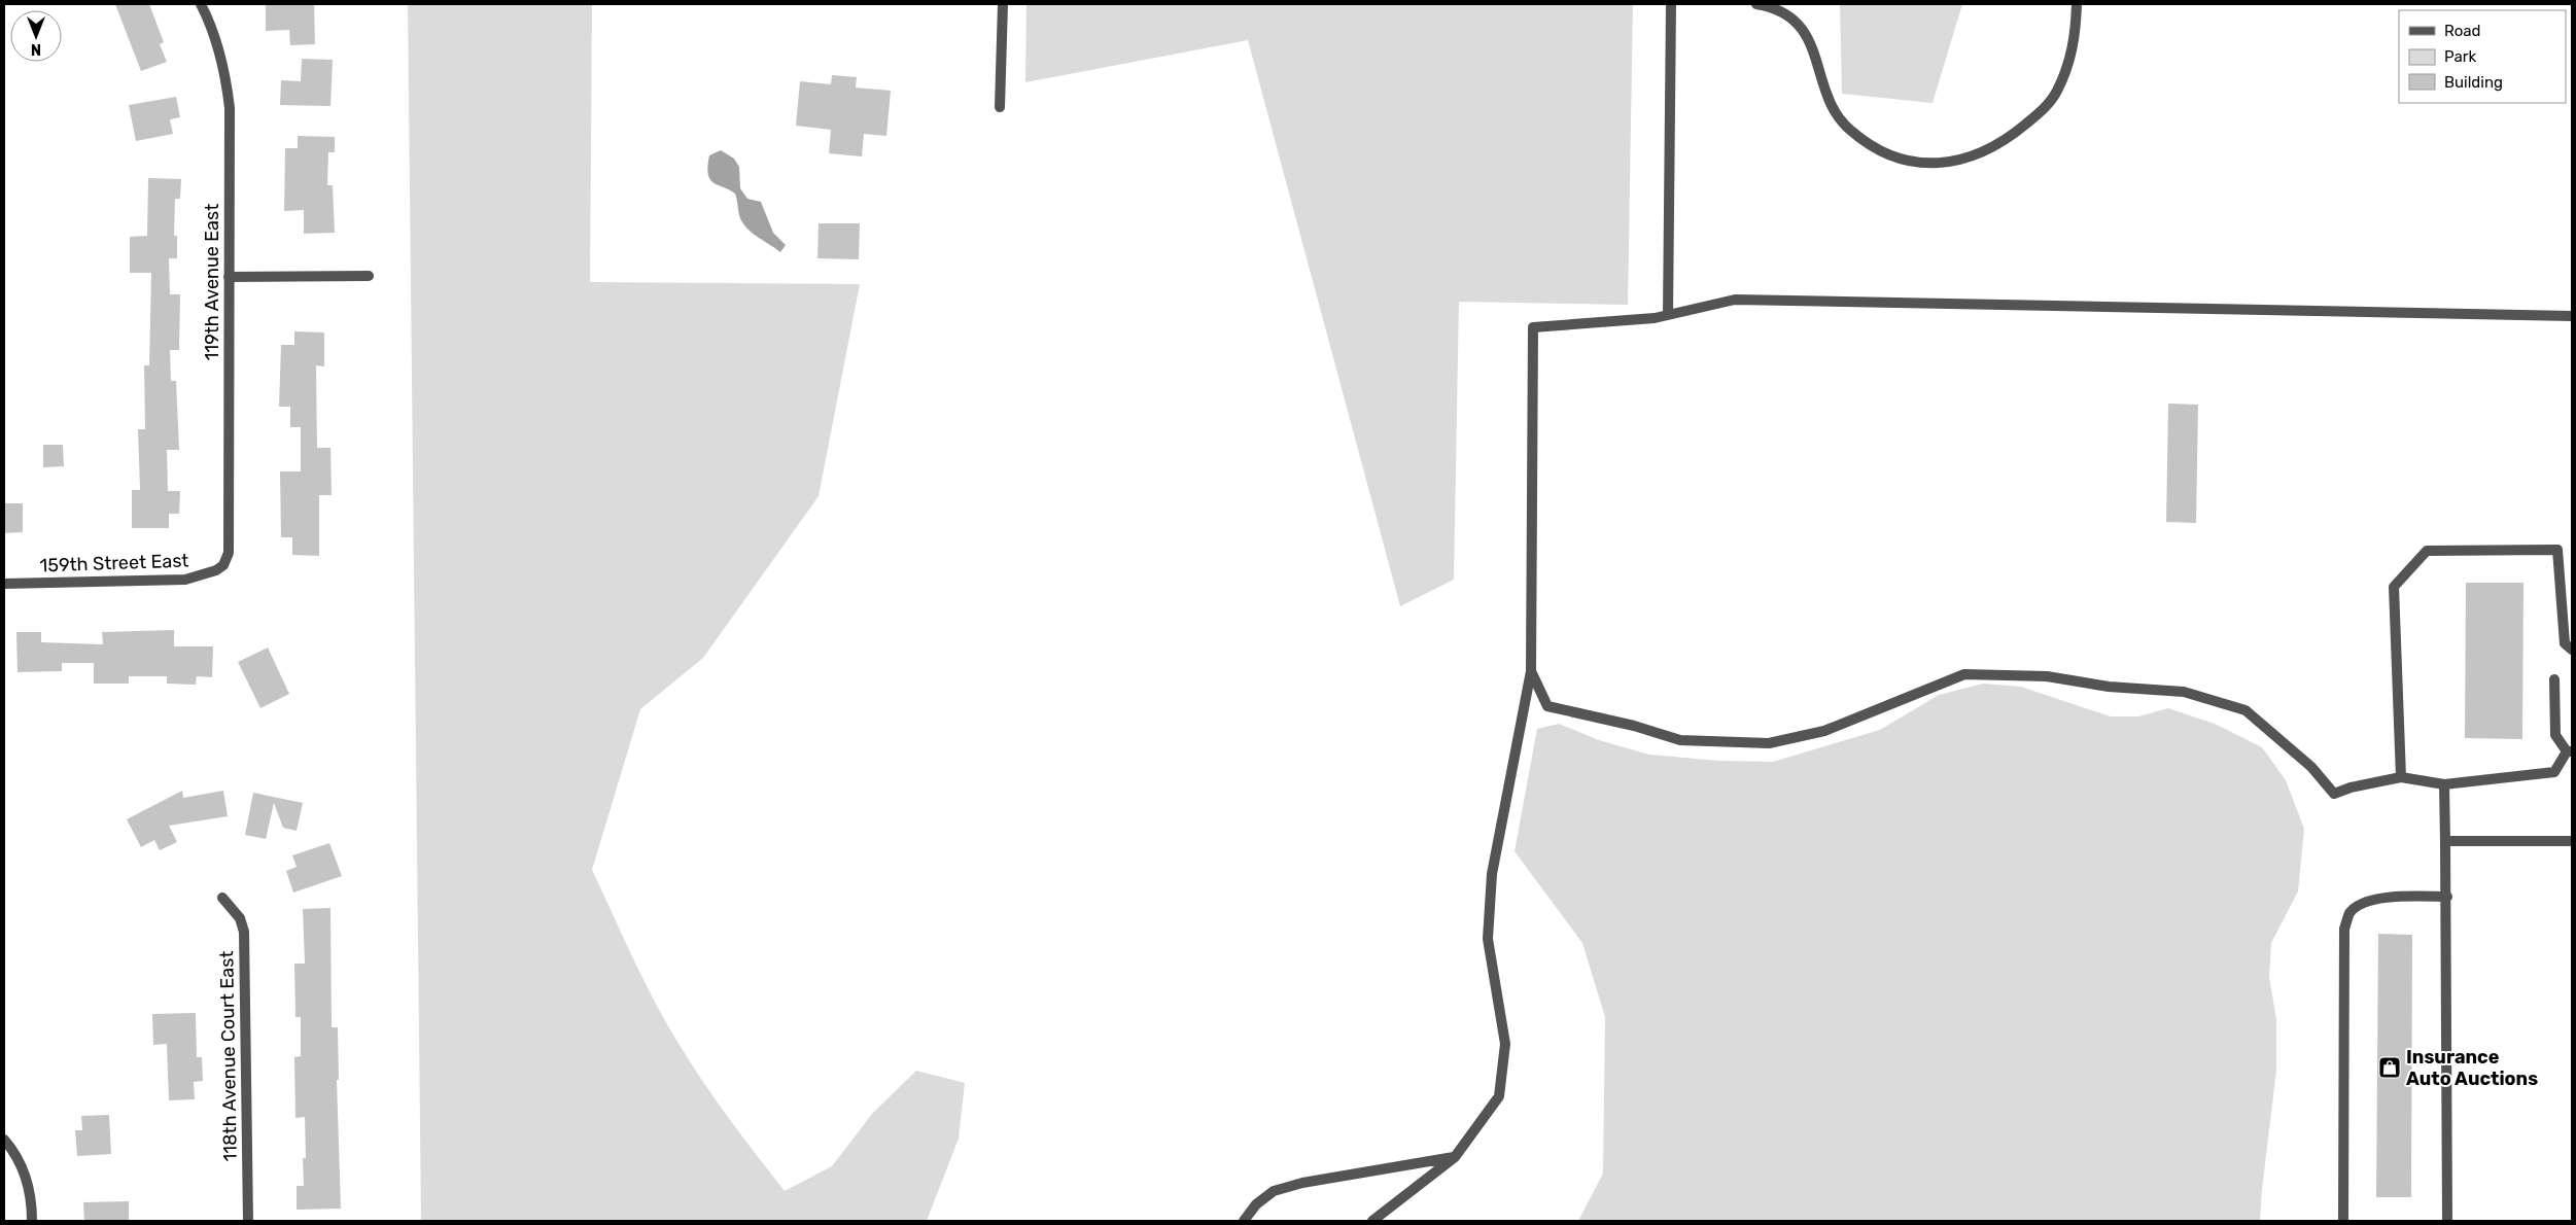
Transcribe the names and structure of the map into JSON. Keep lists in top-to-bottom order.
{
  "streets": {
    "street": ["119th Avenue East", "159th Street East", "118th Avenue Court East"]
  },
  "crossings": [
    ["119th Avenue East", "159th Street East"]
  ],
  "places": {
    "shop": ["Insurance Auto Auctions"]
  },
  "legend": ["Road", "Park", "Building"],
  "north": "bottom"
}
